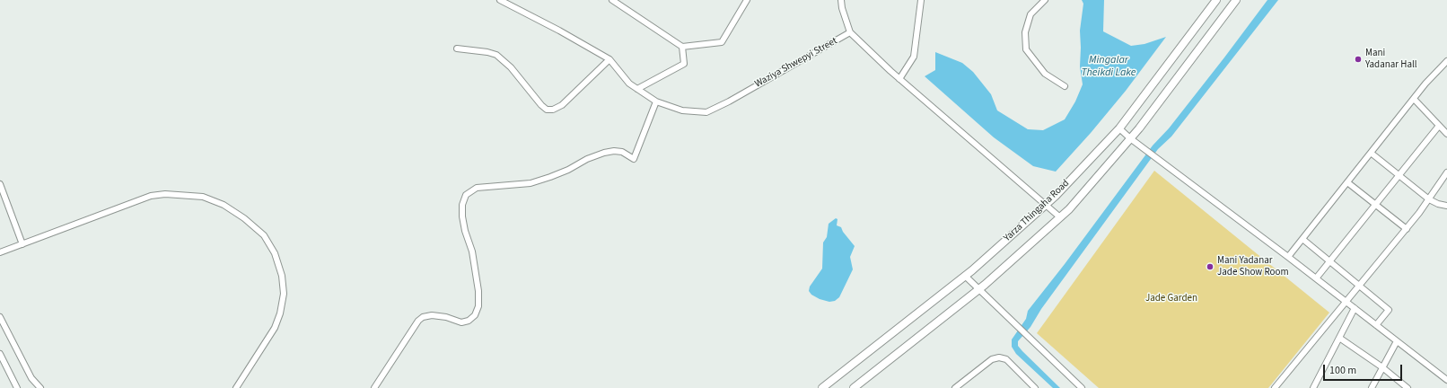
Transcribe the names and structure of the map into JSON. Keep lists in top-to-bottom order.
{
  "streets": {
    "main road": ["Yarza Thingaha Road"],
    "street": ["Waziya Shwepyi Street"]
  },
  "water": ["Mingalar Theikdi Lake"],
  "parks": ["Jade Garden"],
  "places": ["Mani Yadanar Hall", "Mani Yadanar Jade Show Room"],
  "scale_bar": "100 m"
}
